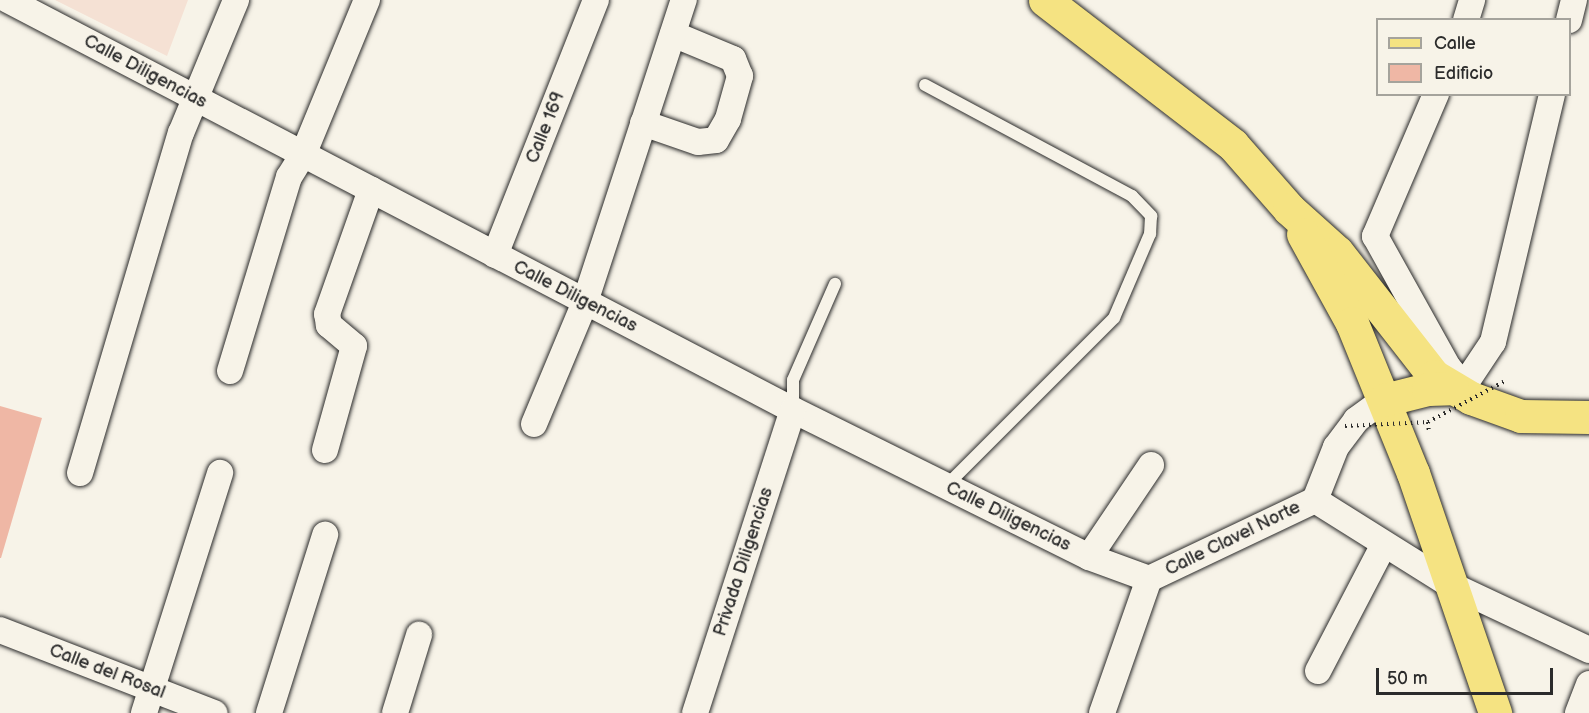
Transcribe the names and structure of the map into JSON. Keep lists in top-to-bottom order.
{
  "streets": {
    "street": [
      "Calle Diligencias",
      "Calle 169",
      "Calle Clavel Norte",
      "Privada Diligencias",
      "Calle del Rosal"
    ]
  },
  "crossings": [
    ["Calle Diligencias", "Calle 169"],
    ["Calle Diligencias", "Calle Clavel Norte"],
    ["Calle Diligencias", "Privada Diligencias"]
  ],
  "legend": ["Calle", "Edificio"],
  "scale_bar": "50 m"
}
